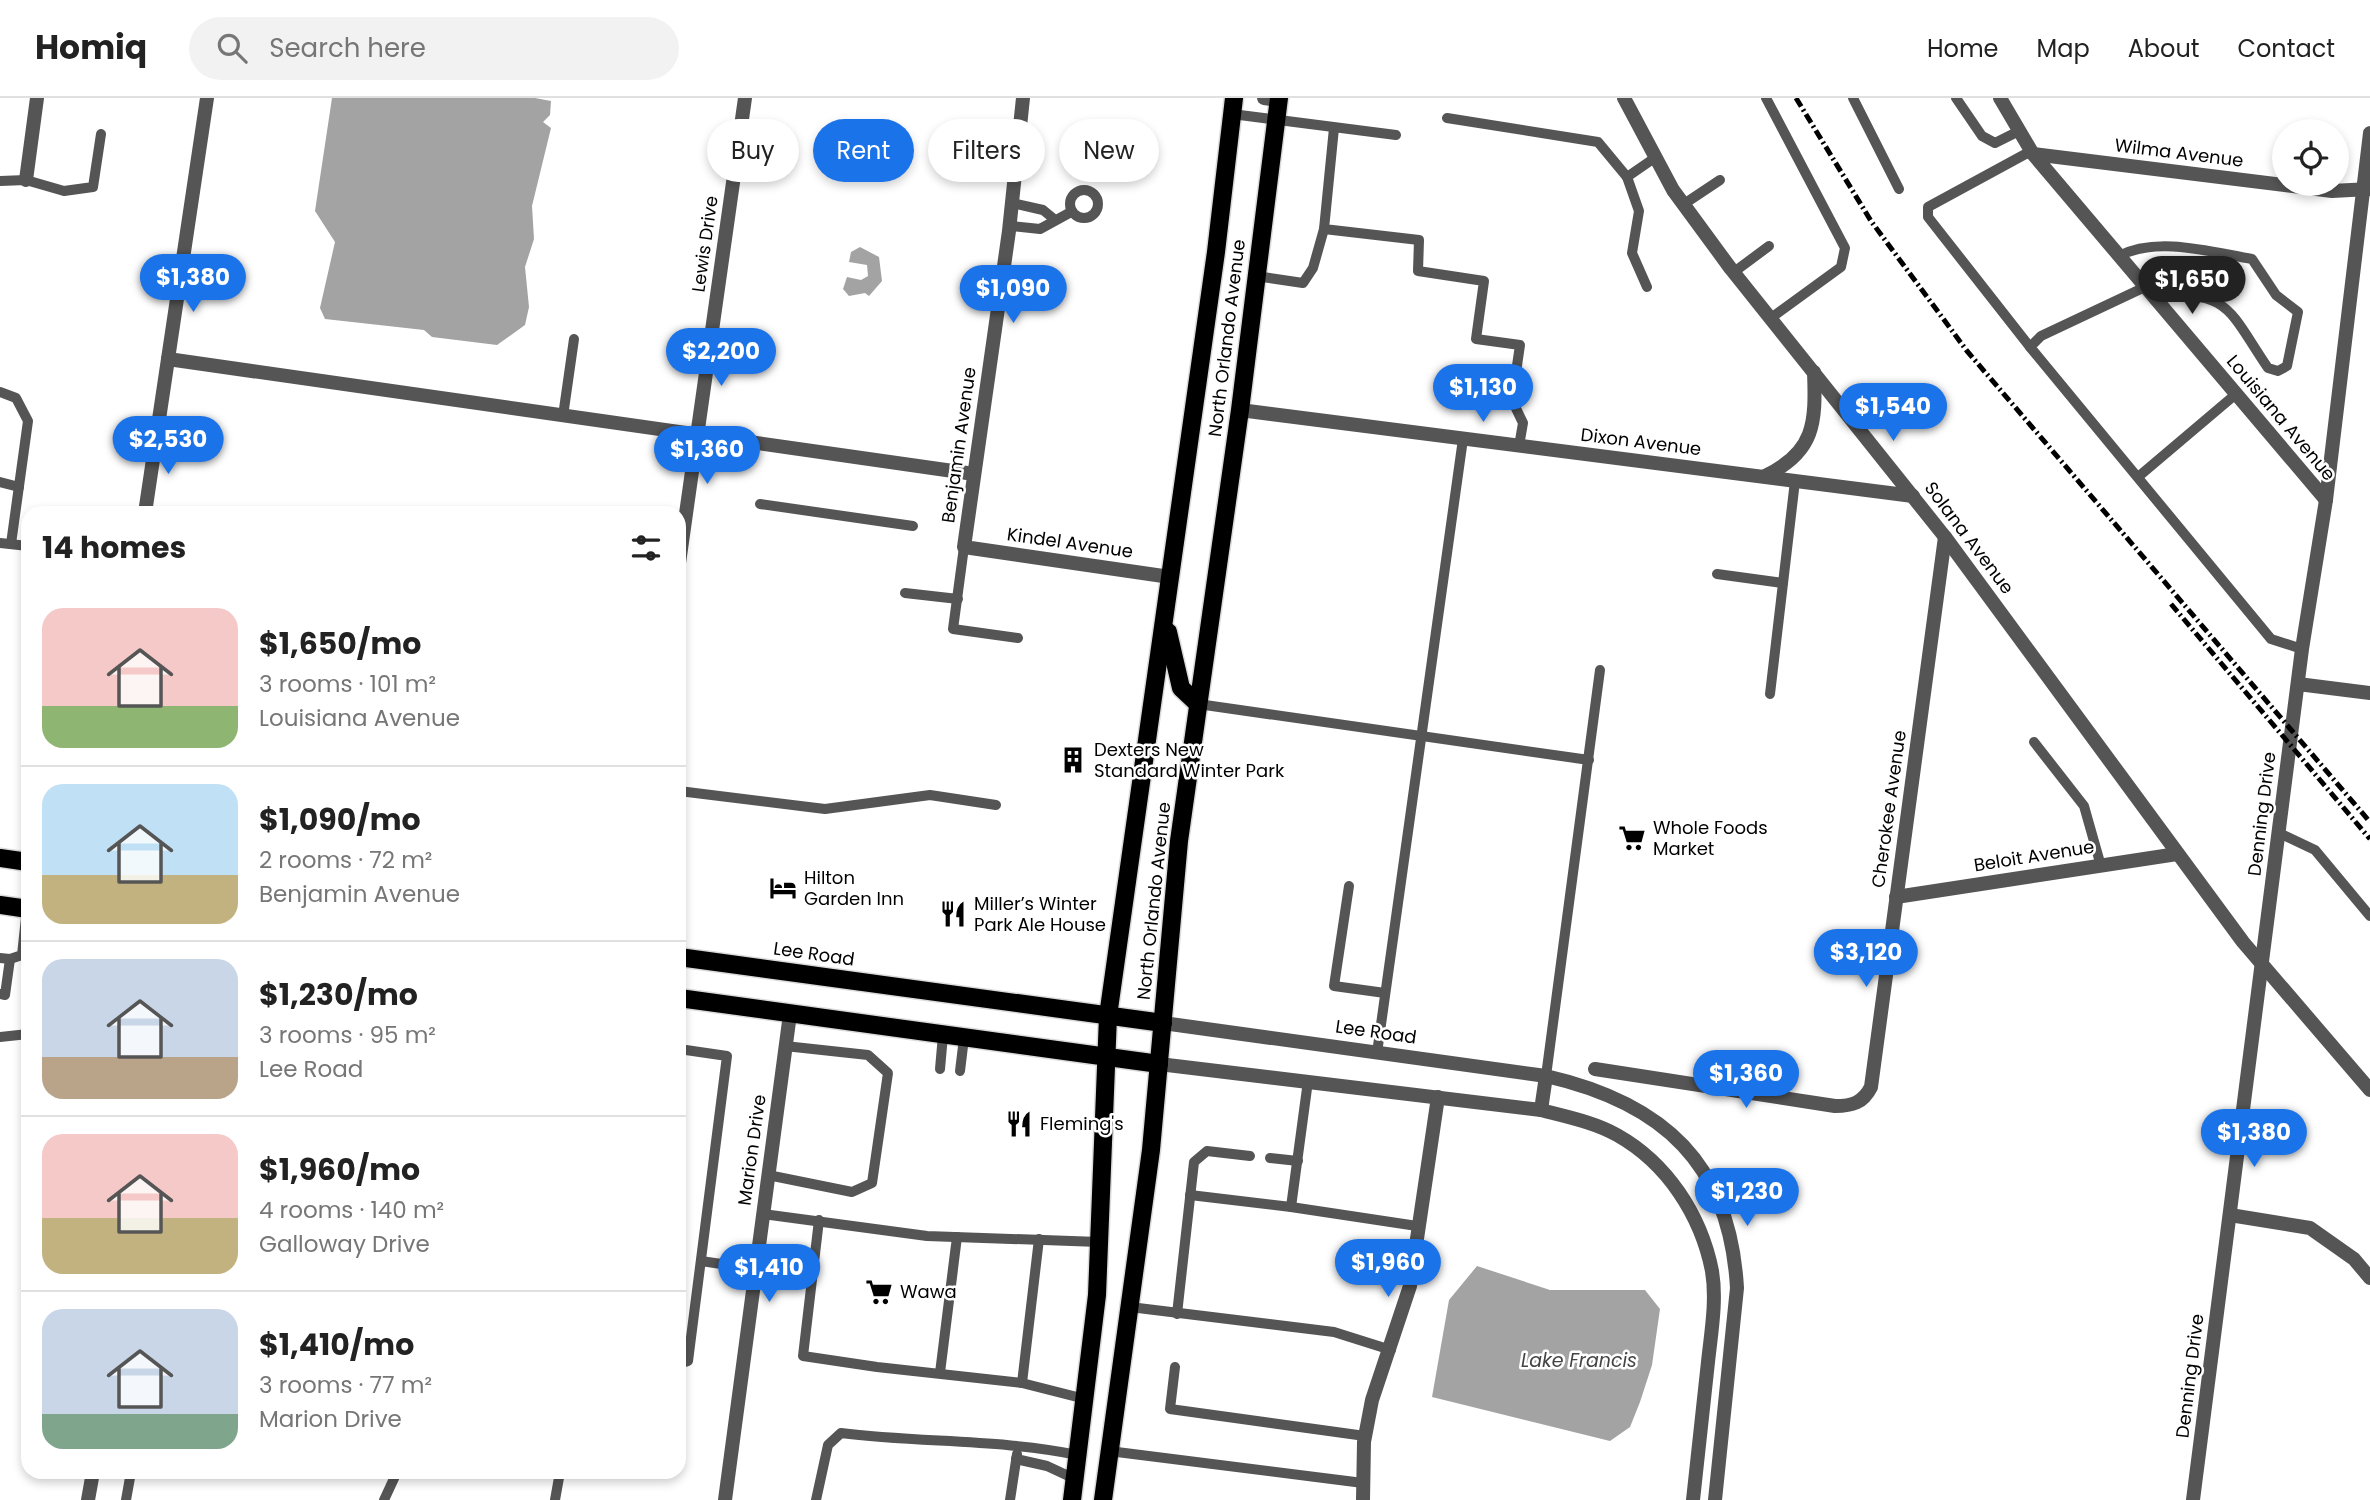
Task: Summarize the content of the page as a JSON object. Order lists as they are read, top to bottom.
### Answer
{
  "streets": {
    "main road": ["North Orlando Avenue", "Lee Road"],
    "street": [
      "Wilma Avenue",
      "Lewis Drive",
      "Louisiana Avenue",
      "Dixon Avenue",
      "Benjamin Avenue",
      "Solana Avenue",
      "Kindel Avenue",
      "Cherokee Avenue",
      "Denning Drive",
      "Beloit Avenue",
      "Marion Drive"
    ]
  },
  "crossings": [
    ["Wilma Avenue", "Louisiana Avenue"],
    ["Wilma Avenue", "Denning Drive"],
    ["North Orlando Avenue", "Dixon Avenue"],
    ["North Orlando Avenue", "Kindel Avenue"],
    ["North Orlando Avenue", "Lee Road"],
    ["Louisiana Avenue", "Denning Drive"],
    ["Dixon Avenue", "Solana Avenue"],
    ["Benjamin Avenue", "Kindel Avenue"],
    ["Solana Avenue", "Cherokee Avenue"],
    ["Solana Avenue", "Denning Drive"],
    ["Solana Avenue", "Beloit Avenue"],
    ["Cherokee Avenue", "Beloit Avenue"]
  ],
  "water": ["Lake Francis"],
  "places": {
    "building": ["Dexters New Standard Winter Park"],
    "supermarket": ["Whole Foods Market", "Wawa"],
    "hotel": ["Hilton Garden Inn"],
    "restaurant": ["Miller’s Winter Park Ale House", "Fleming's"]
  },
  "page": {
    "header": "Homiq",
    "search": "Search here",
    "nav": [
      "Home",
      "Map",
      "About",
      "Contact"
    ],
    "chip": [
      "Buy",
      "Rent",
      "Filters",
      "New"
    ],
    "price": [
      "$1,380",
      "$1,650",
      "$1,090",
      "$2,200",
      "$1,130",
      "$1,540",
      "$2,530",
      "$1,360",
      "$3,120",
      "$1,360",
      "$1,380",
      "$1,230",
      "$1,960",
      "$1,410"
    ],
    "heading": "14 homes",
    "list": [
      {
        "name": "$1,650/mo",
        "note": "3 rooms · 101 m² · Louisiana Avenue"
      },
      {
        "name": "$1,090/mo",
        "note": "2 rooms · 72 m² · Benjamin Avenue"
      },
      {
        "name": "$1,230/mo",
        "note": "3 rooms · 95 m² · Lee Road"
      },
      {
        "name": "$1,960/mo",
        "note": "4 rooms · 140 m² · Galloway Drive"
      },
      {
        "name": "$1,410/mo",
        "note": "3 rooms · 77 m² · Marion Drive"
      }
    ]
  }
}
